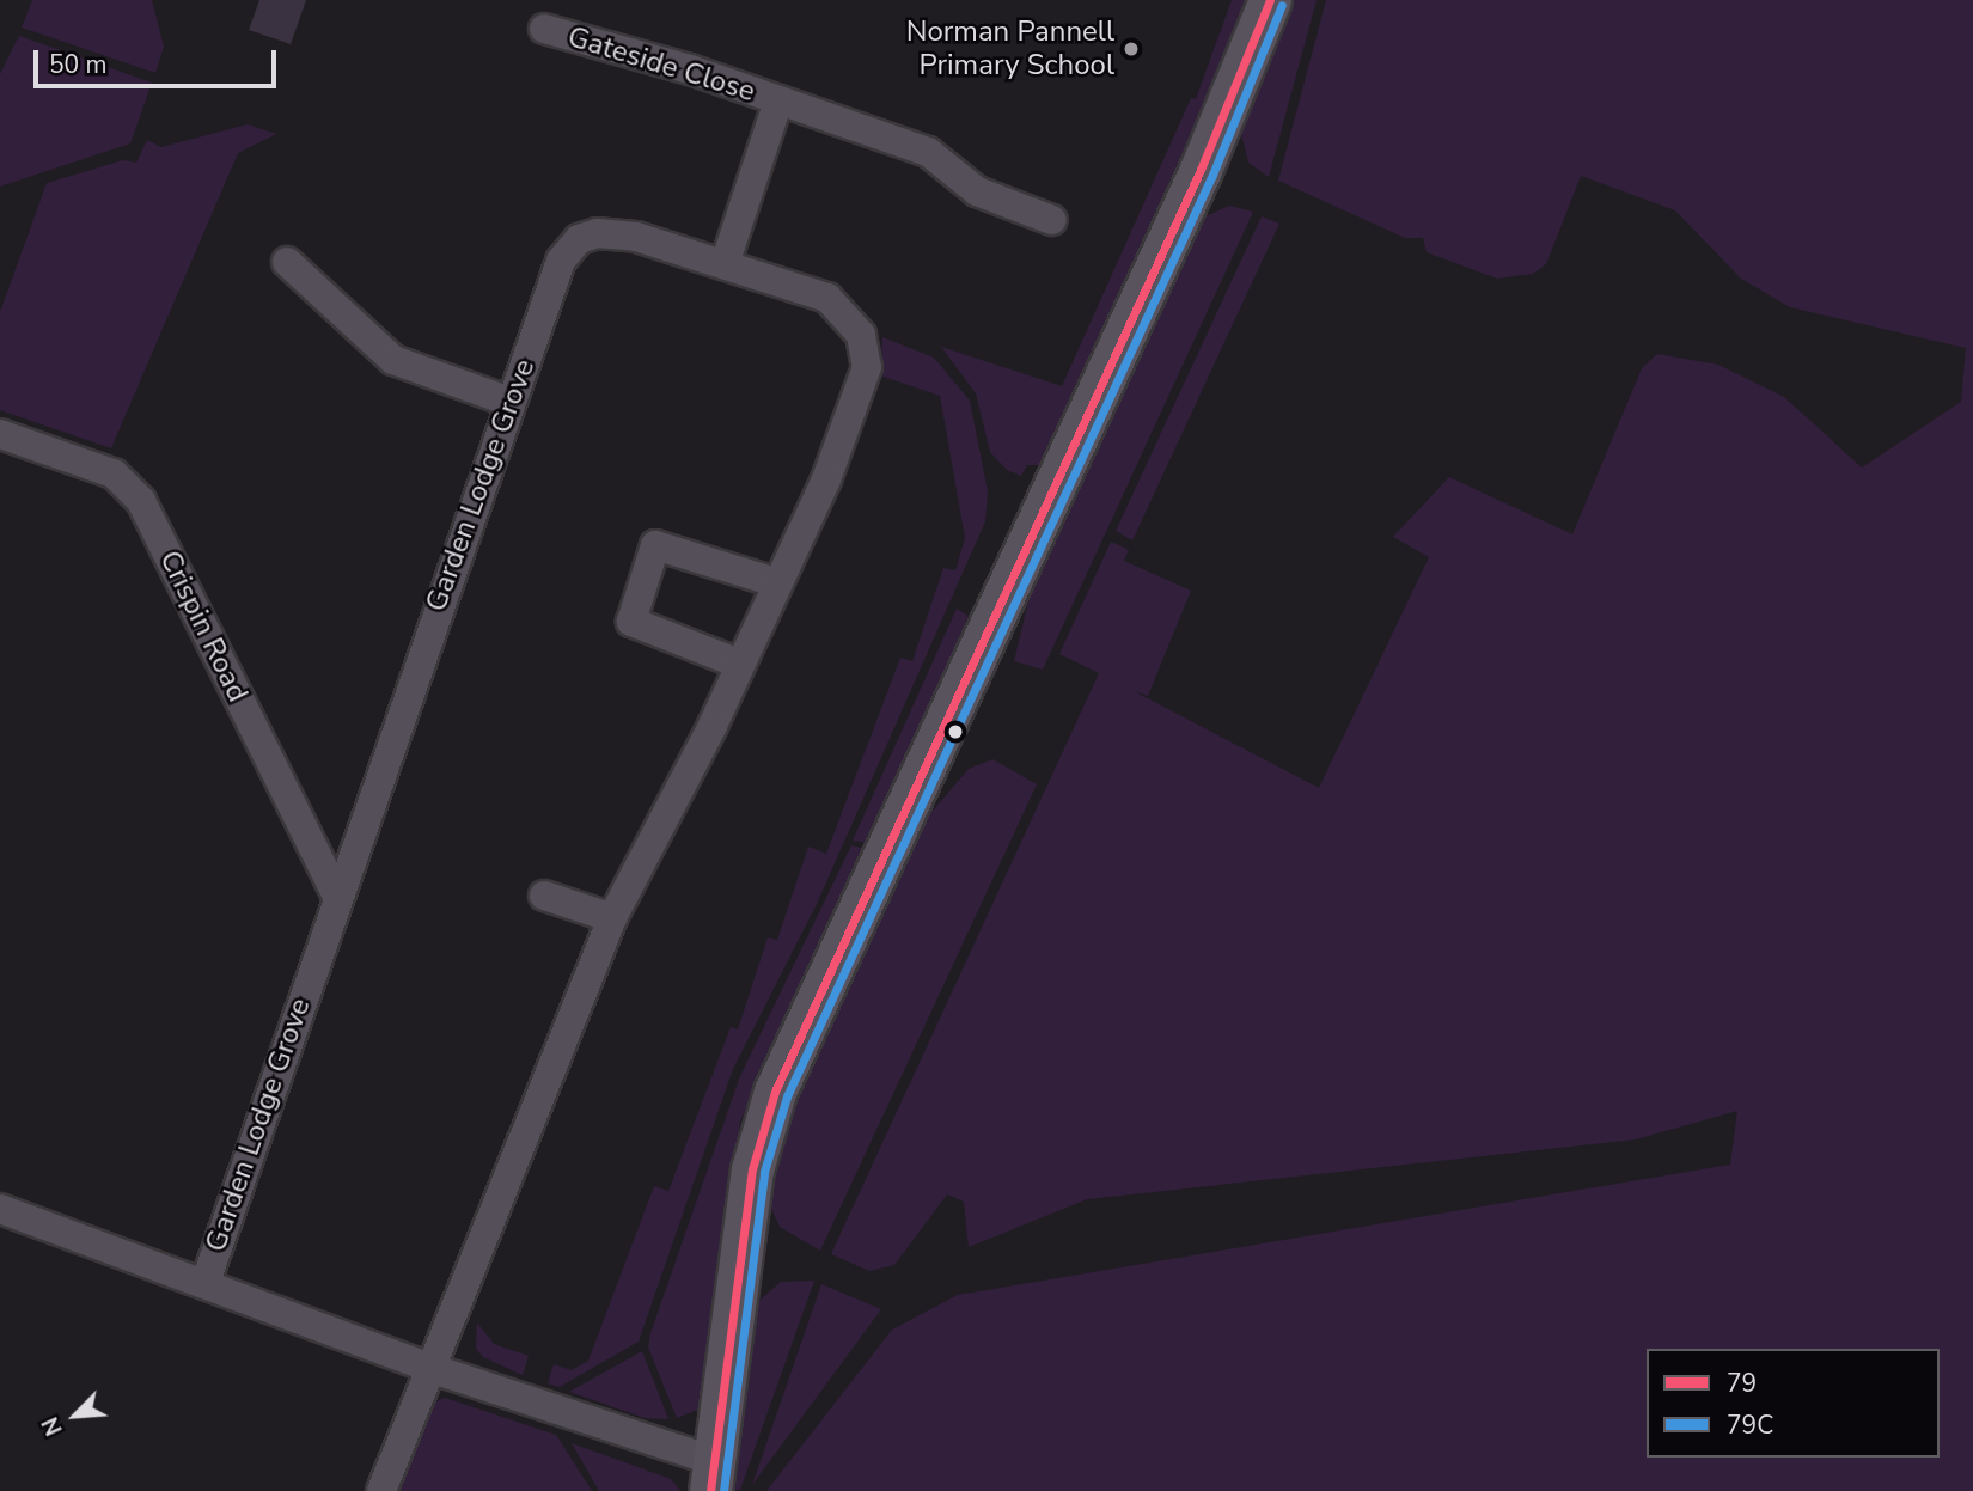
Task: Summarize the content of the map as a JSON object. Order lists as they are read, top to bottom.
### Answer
{
  "streets": {
    "street": ["Gateside Close", "Garden Lodge Grove", "Crispin Road"]
  },
  "crossings": [
    ["Gateside Close", "Garden Lodge Grove"],
    ["Garden Lodge Grove", "Crispin Road"]
  ],
  "places": ["Norman Pannell Primary School"],
  "lines": ["transit line 79", "transit line 79C"],
  "legend": ["79", "79C"],
  "scale_bar": "50 m",
  "north": "bottom left"
}
